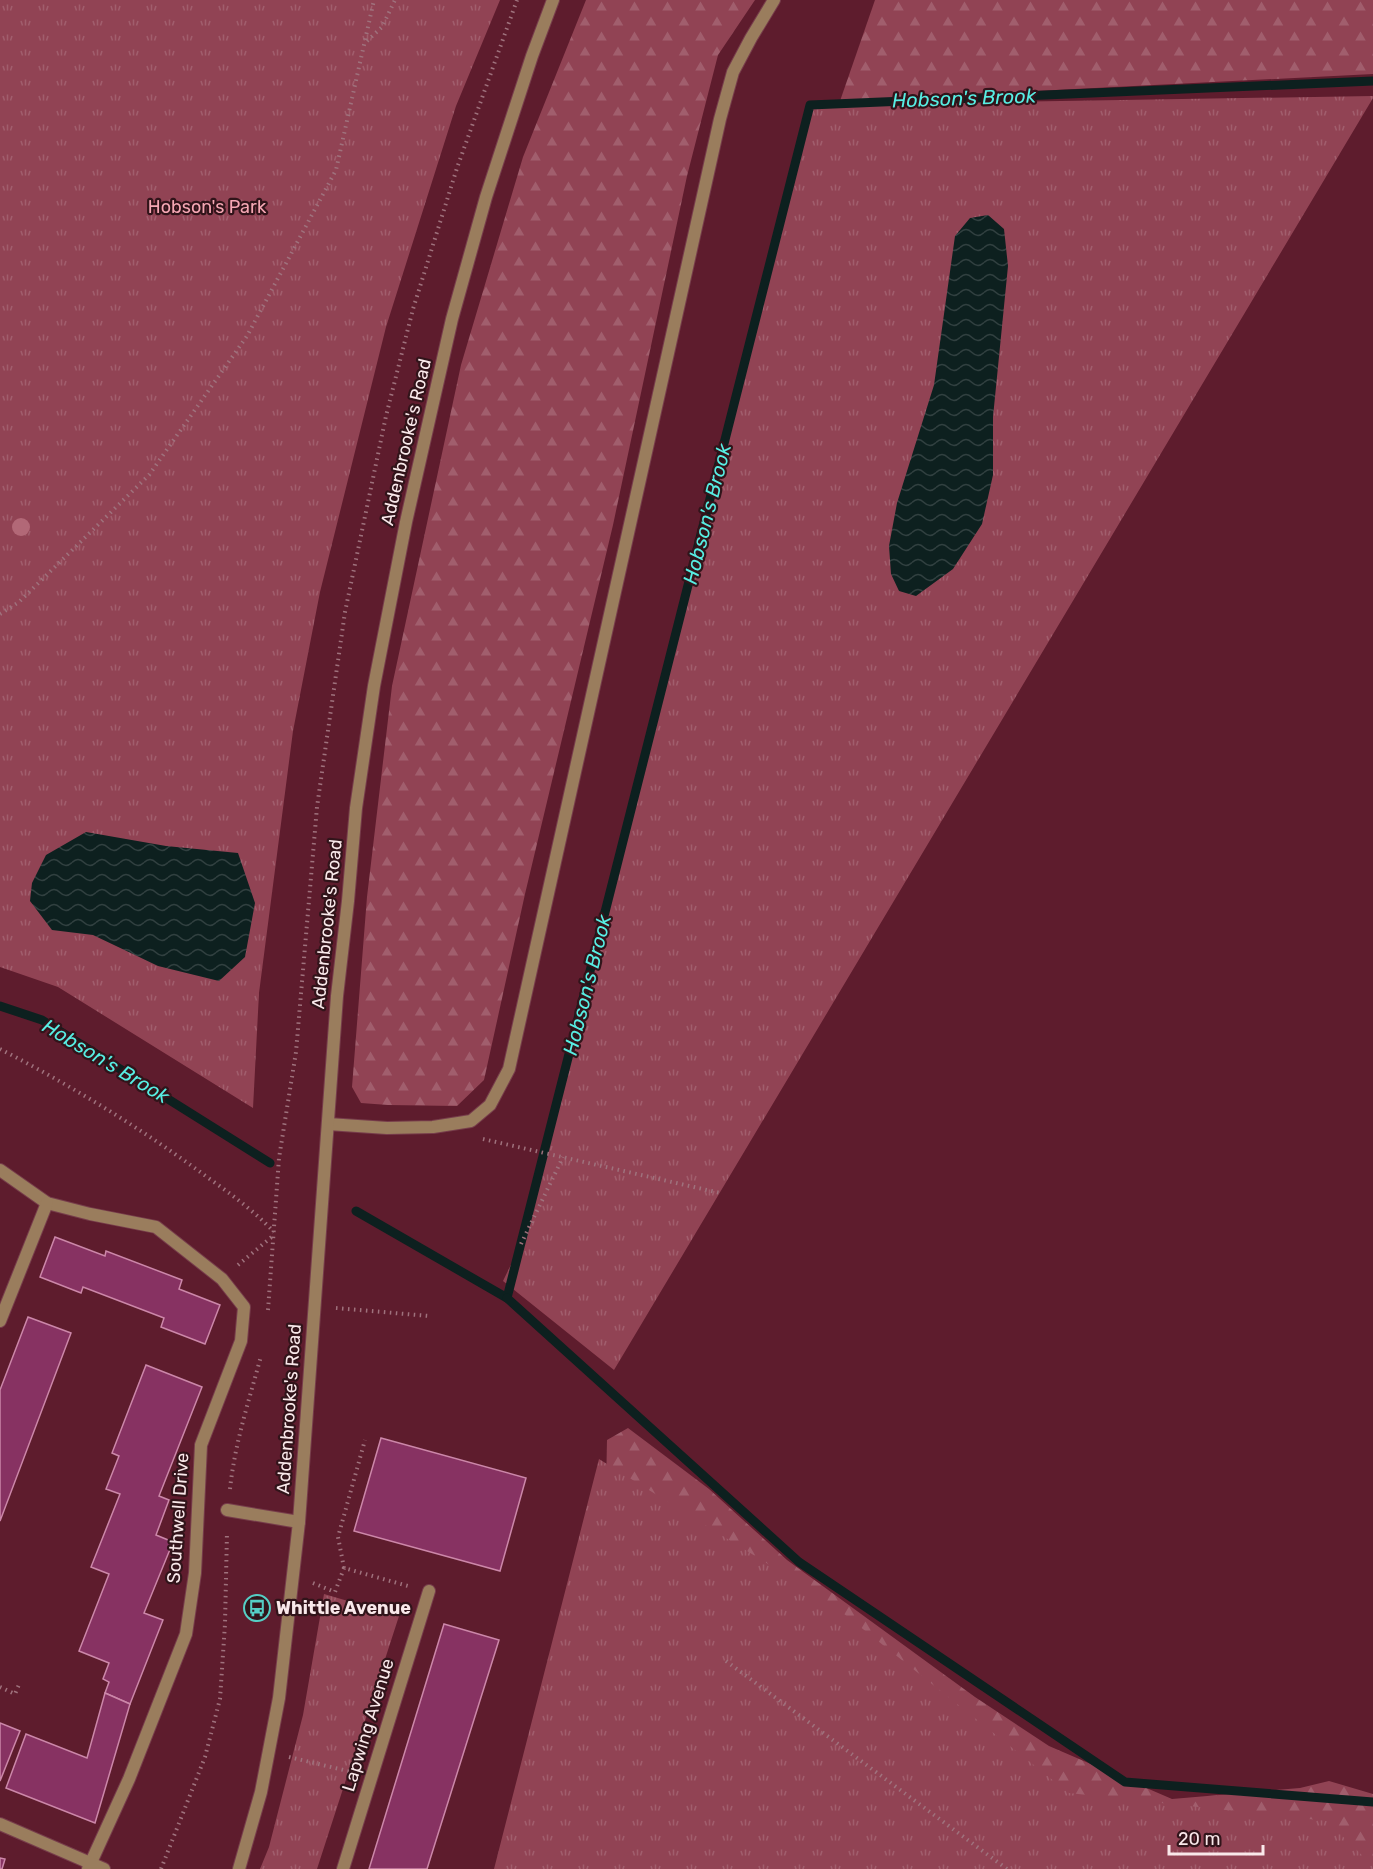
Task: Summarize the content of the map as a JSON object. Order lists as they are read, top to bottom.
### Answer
{
  "streets": {
    "street": ["Addenbrooke's Road", "Southwell Drive", "Lapwing Avenue"]
  },
  "water": ["Hobson's Brook"],
  "parks": ["Hobson's Park"],
  "places": {
    "bus stop": ["Whittle Avenue"]
  },
  "scale_bar": "20 m"
}
